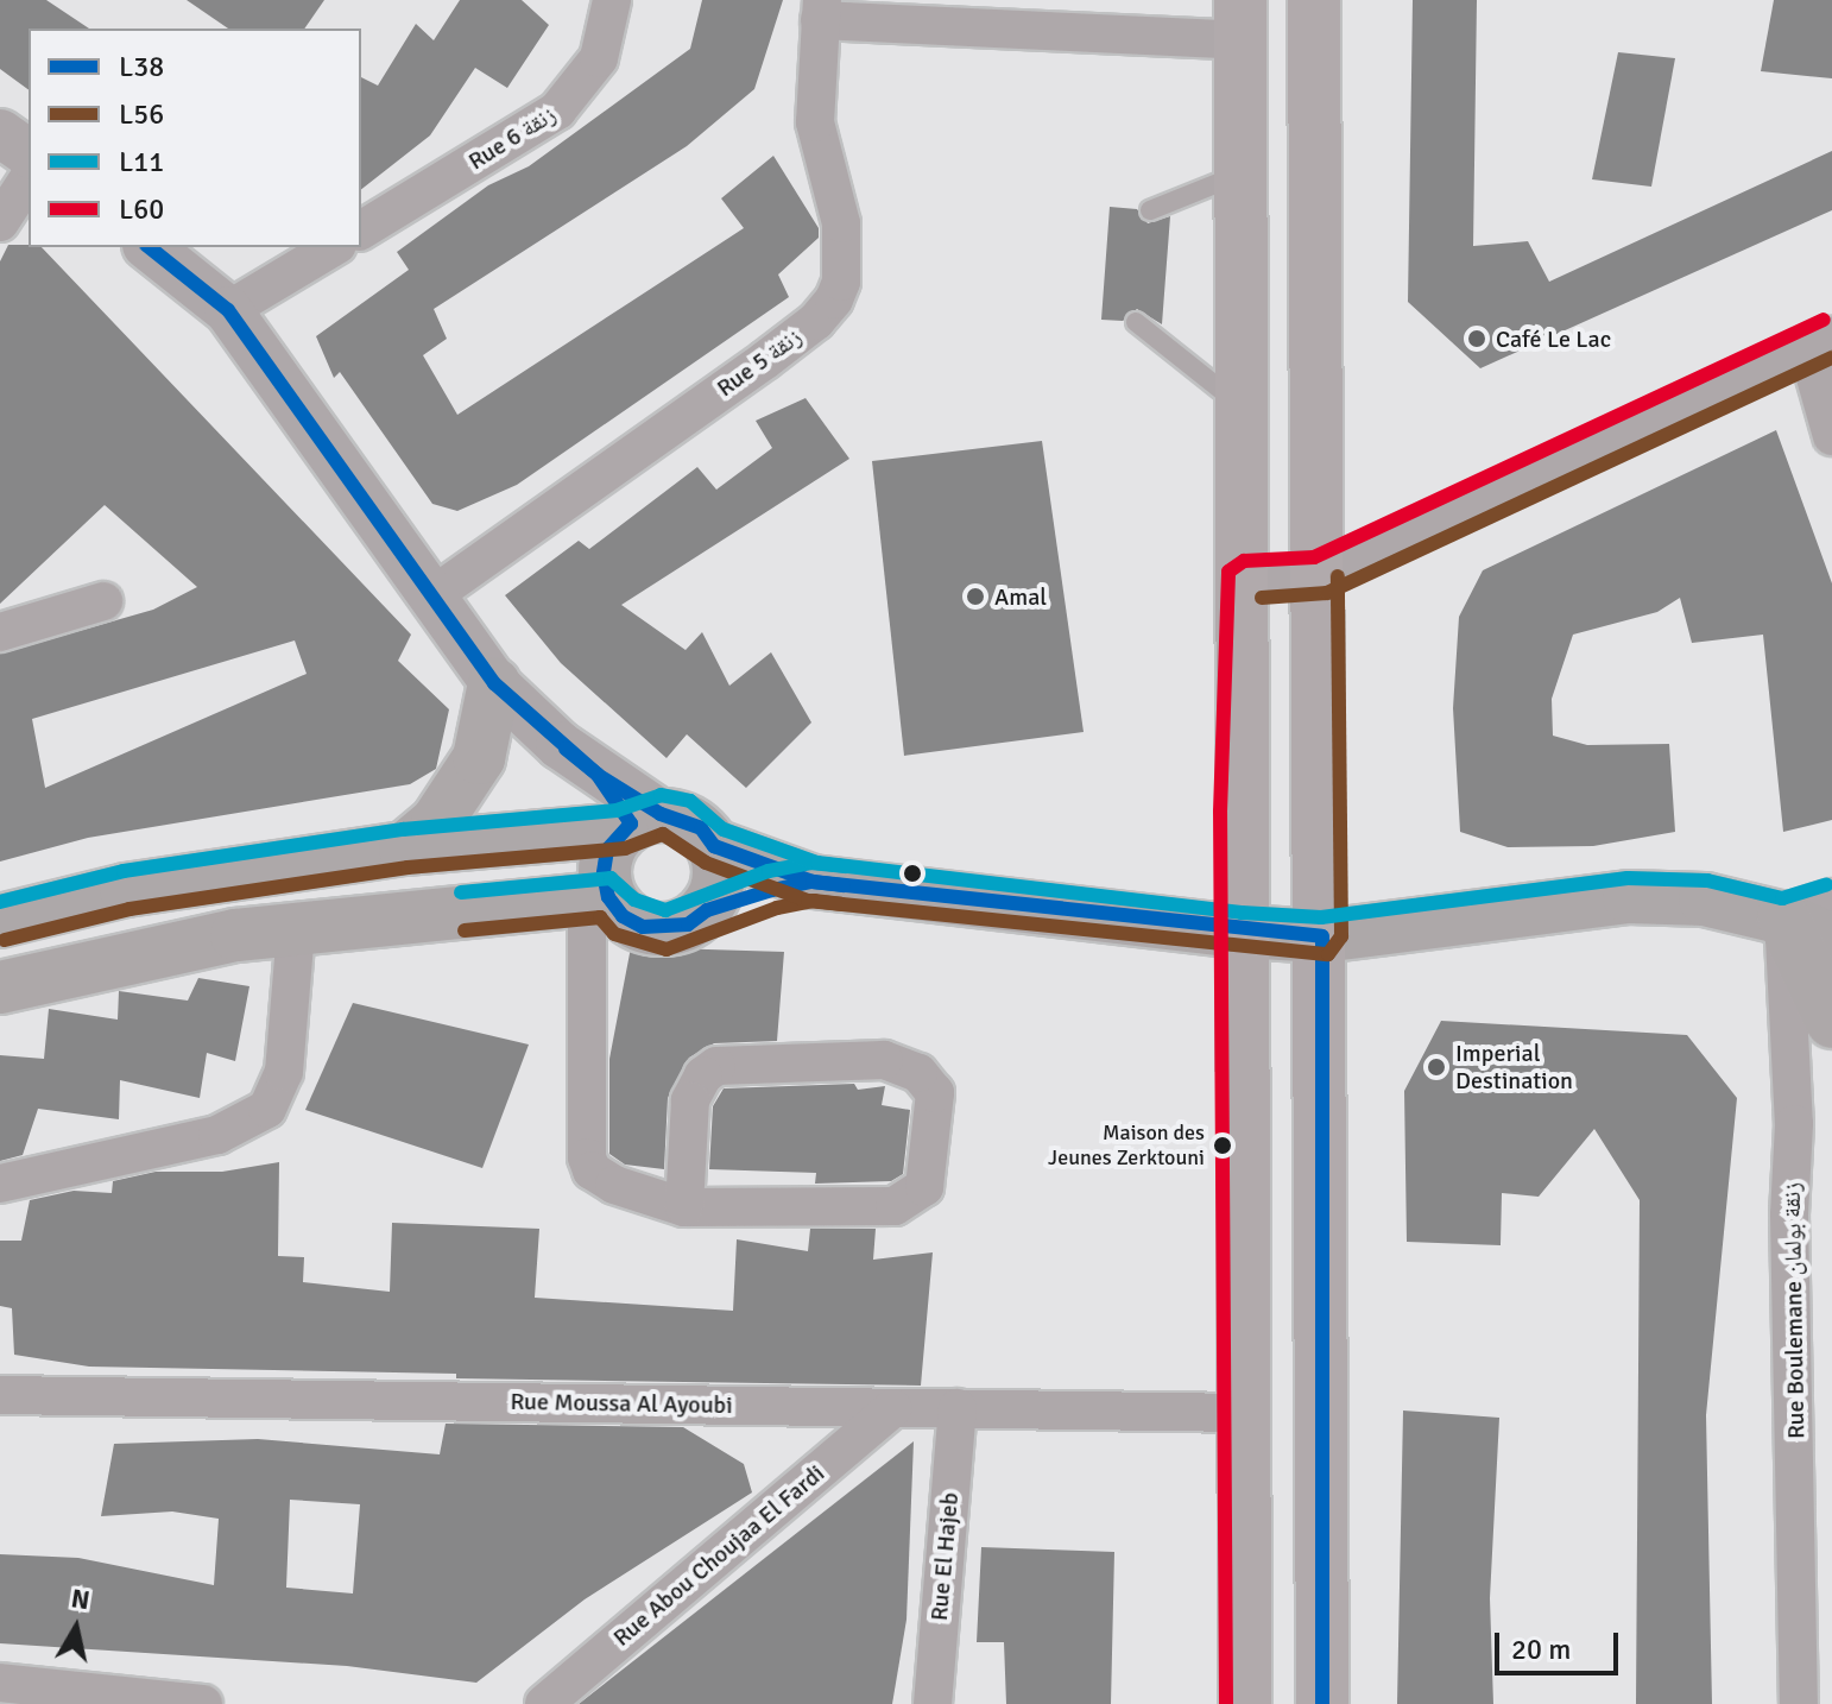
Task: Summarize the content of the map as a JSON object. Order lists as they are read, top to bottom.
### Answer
{
  "streets": {
    "street": [
      "Rue 6 زنقة",
      "Rue 5 زنقة",
      "Rue Boulemane زنقة بولمان",
      "Rue Moussa Al Ayoubi",
      "Rue Abou Choujaa El Fardi",
      "Rue El Hajeb"
    ]
  },
  "crossings": [
    ["Rue Moussa Al Ayoubi", "Rue Abou Choujaa El Fardi"],
    ["Rue Moussa Al Ayoubi", "Rue El Hajeb"]
  ],
  "places": [
    "Café Le Lac",
    "Amal",
    "Imperial Destination",
    "Maison des Jeunes Zerktouni"
  ],
  "lines": [
    "transit line L38",
    "transit line L60",
    "transit line L56",
    "transit line L11"
  ],
  "legend": [
    "L38",
    "L56",
    "L11",
    "L60"
  ],
  "scale_bar": "20 m",
  "north": "top"
}
